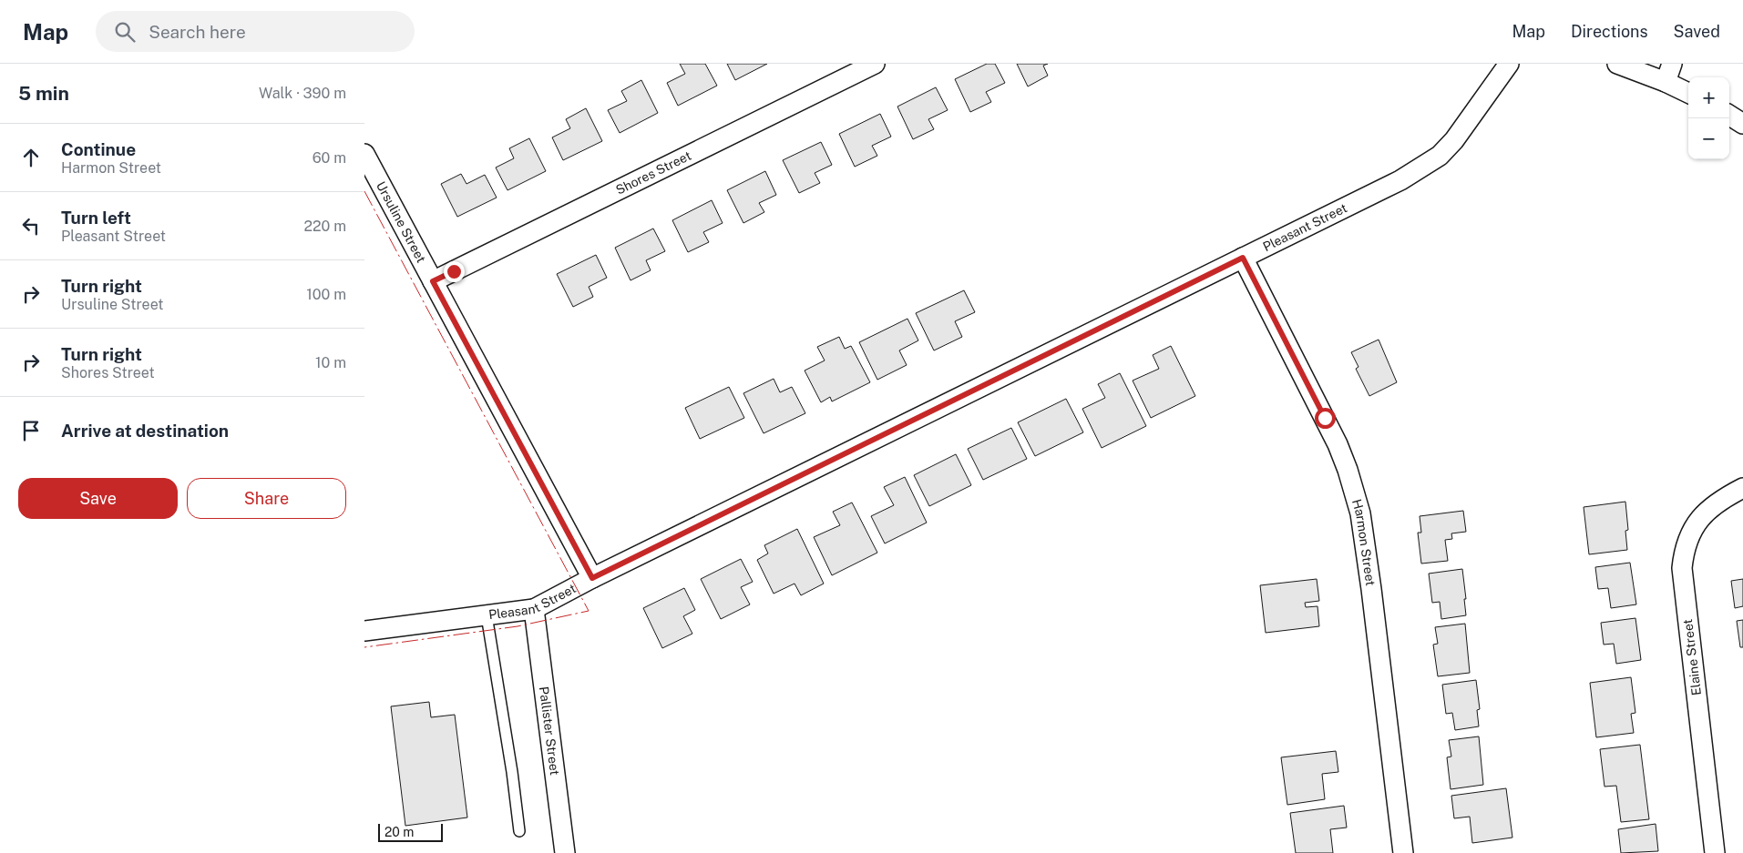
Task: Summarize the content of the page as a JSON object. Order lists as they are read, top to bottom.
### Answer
{
  "streets": {
    "street": [
      "Shores Street",
      "Ursuline Street",
      "Pleasant Street",
      "Harmon Street",
      "Elaine Street",
      "Pallister Street"
    ]
  },
  "crossings": [
    ["Shores Street", "Ursuline Street"],
    ["Ursuline Street", "Pleasant Street"],
    ["Pleasant Street", "Harmon Street"],
    ["Pleasant Street", "Pallister Street"]
  ],
  "scale_bar": "20 m",
  "page": {
    "header": "Map",
    "search": "Search here",
    "nav": ["Map", "Directions", "Saved"],
    "heading": ["5 min", "Walk · 390 m"],
    "map_buttons": ["+", "−"],
    "list": [
      ["Continue", "Harmon Street", "60 m"],
      ["Turn left", "Pleasant Street", "220 m"],
      ["Turn right", "Ursuline Street", "100 m"],
      ["Turn right", "Shores Street", "10 m"],
      "Arrive at destination"
    ],
    "buttons": ["Save", "Share"],
    "scale": "20 m"
  }
}
